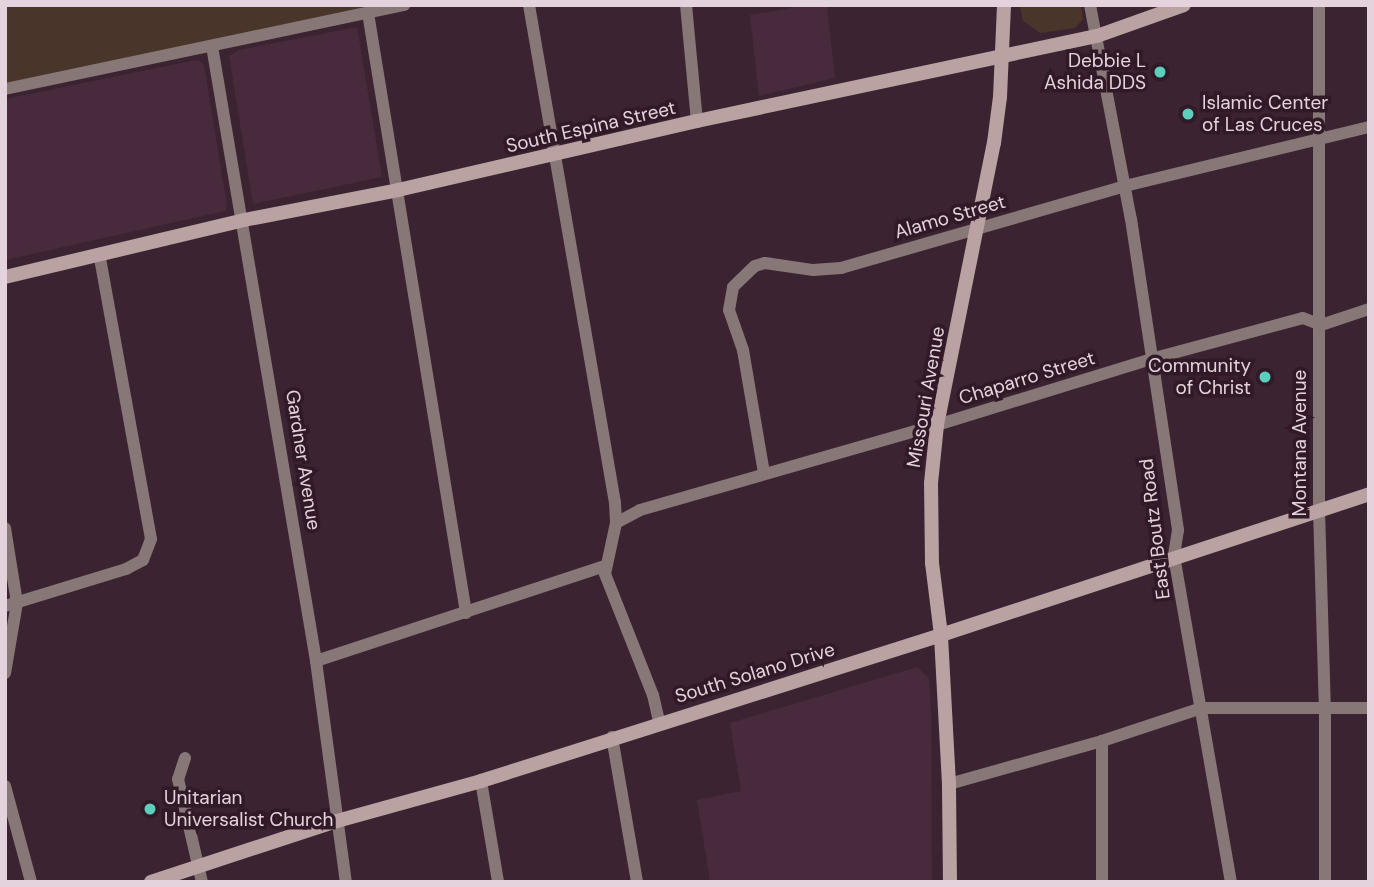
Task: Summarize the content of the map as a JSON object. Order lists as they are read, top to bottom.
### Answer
{
  "streets": {
    "street": [
      "South Espina Street",
      "Alamo Street",
      "Chaparro Street",
      "Missouri Avenue",
      "Montana Avenue",
      "Gardner Avenue",
      "East Boutz Road",
      "South Solano Drive"
    ]
  },
  "crossings": [
    ["South Espina Street", "Missouri Avenue"],
    ["South Espina Street", "Gardner Avenue"],
    ["South Espina Street", "East Boutz Road"],
    ["Alamo Street", "Chaparro Street"],
    ["Alamo Street", "Missouri Avenue"],
    ["Alamo Street", "Montana Avenue"],
    ["Alamo Street", "East Boutz Road"],
    ["Chaparro Street", "Missouri Avenue"],
    ["Chaparro Street", "Montana Avenue"],
    ["Chaparro Street", "East Boutz Road"],
    ["Missouri Avenue", "South Solano Drive"],
    ["Montana Avenue", "South Solano Drive"],
    ["Gardner Avenue", "South Solano Drive"],
    ["East Boutz Road", "South Solano Drive"]
  ],
  "places": [
    "Debbie L Ashida DDS",
    "Islamic Center of Las Cruces",
    "Community of Christ",
    "Unitarian Universalist Church"
  ]
}
